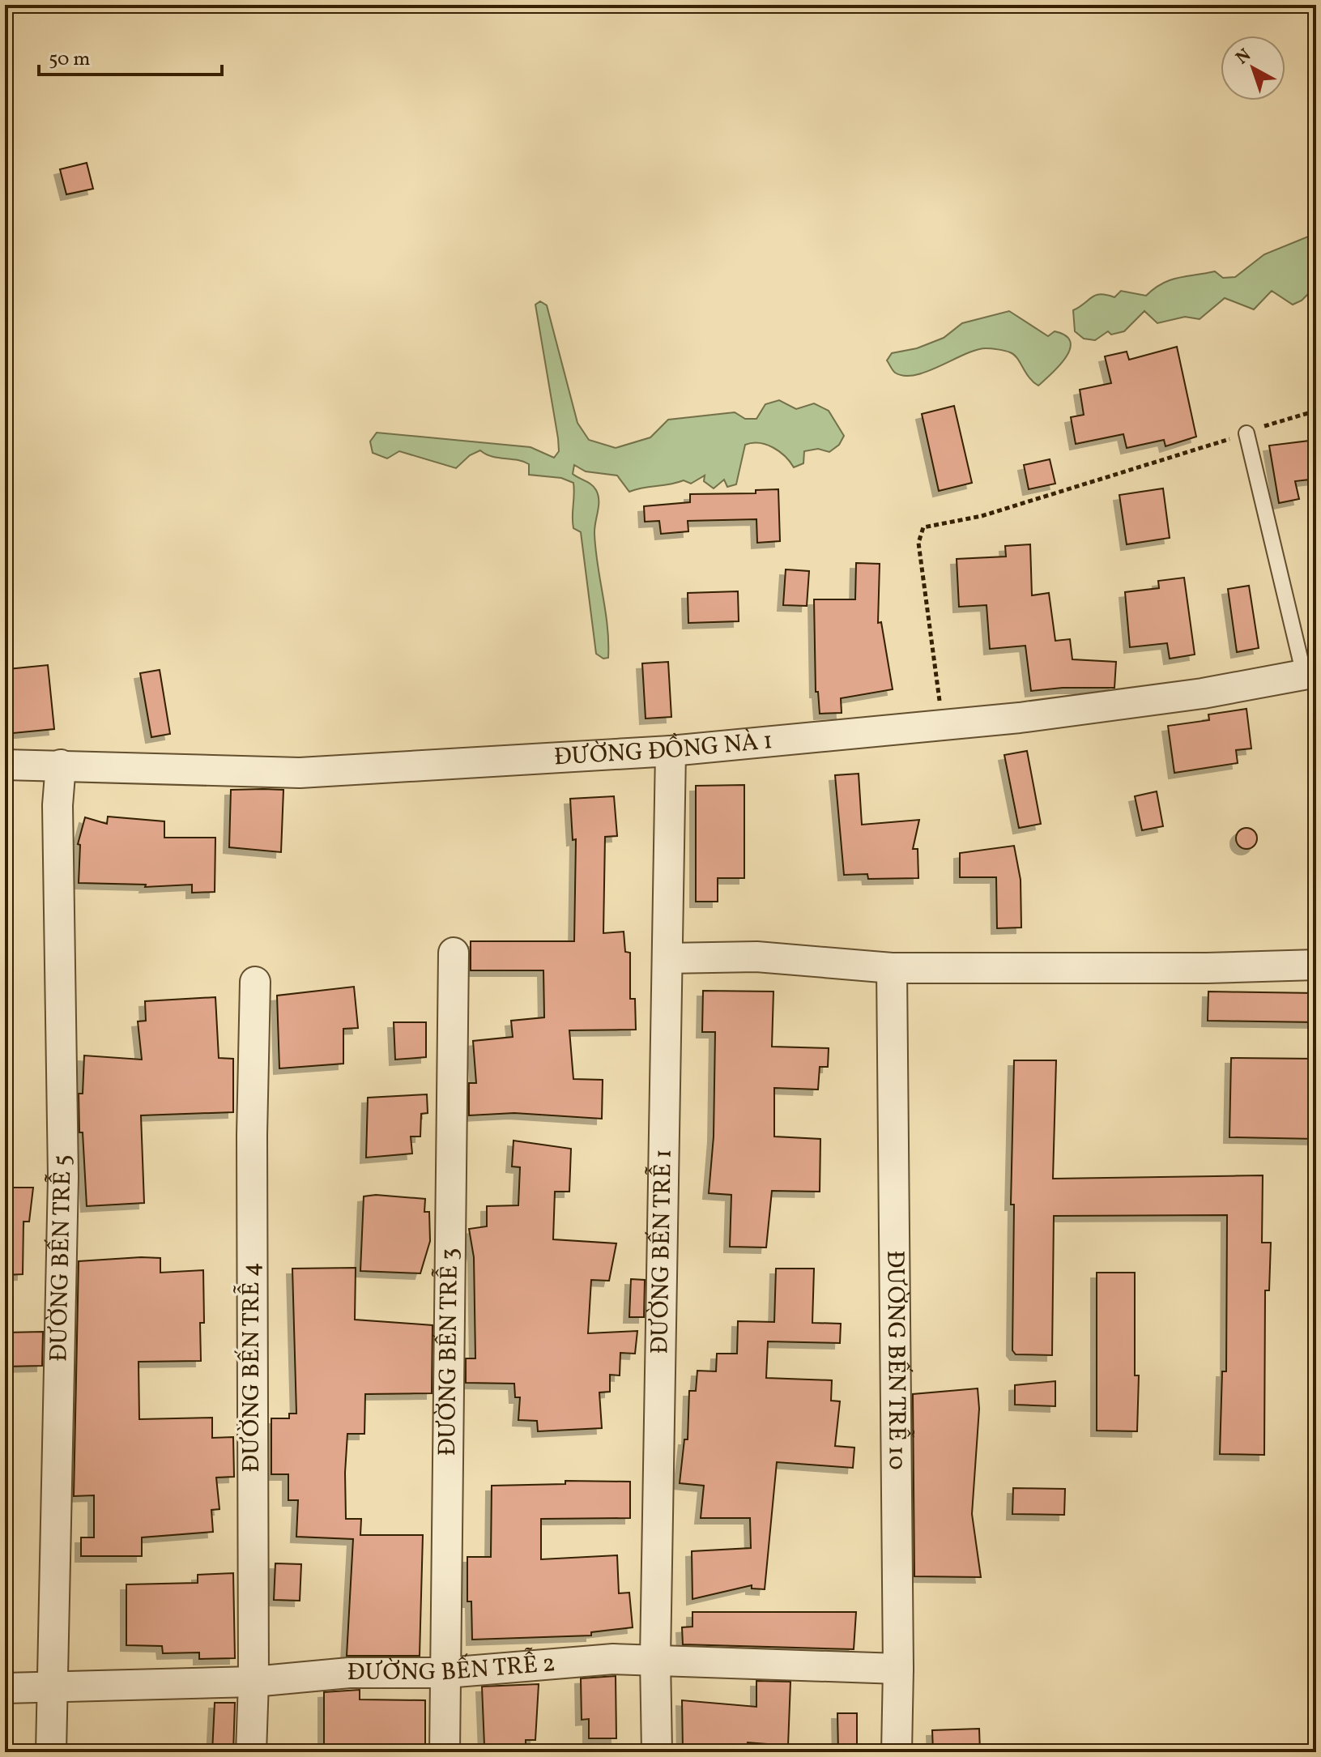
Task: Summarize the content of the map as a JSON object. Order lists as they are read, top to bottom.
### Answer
{
  "streets": {
    "street": [
      "ĐƯỜNG ĐỒNG NÀ 1",
      "ĐƯỜNG BẾN TRỄ 1",
      "ĐƯỜNG BẾN TRỄ 5",
      "ĐƯỜNG BẾN TRỄ 3",
      "ĐƯỜNG BẾN TRỄ 10",
      "ĐƯỜNG BẾN TRỄ 4",
      "ĐƯỜNG BẾN TRỄ 2"
    ]
  },
  "crossings": [
    ["ĐƯỜNG ĐỒNG NÀ 1", "ĐƯỜNG BẾN TRỄ 1"],
    ["ĐƯỜNG ĐỒNG NÀ 1", "ĐƯỜNG BẾN TRỄ 5"],
    ["ĐƯỜNG BẾN TRỄ 1", "ĐƯỜNG BẾN TRỄ 2"],
    ["ĐƯỜNG BẾN TRỄ 5", "ĐƯỜNG BẾN TRỄ 2"],
    ["ĐƯỜNG BẾN TRỄ 3", "ĐƯỜNG BẾN TRỄ 2"],
    ["ĐƯỜNG BẾN TRỄ 10", "ĐƯỜNG BẾN TRỄ 2"],
    ["ĐƯỜNG BẾN TRỄ 4", "ĐƯỜNG BẾN TRỄ 2"]
  ],
  "scale_bar": "50 m",
  "north": "top left"
}
